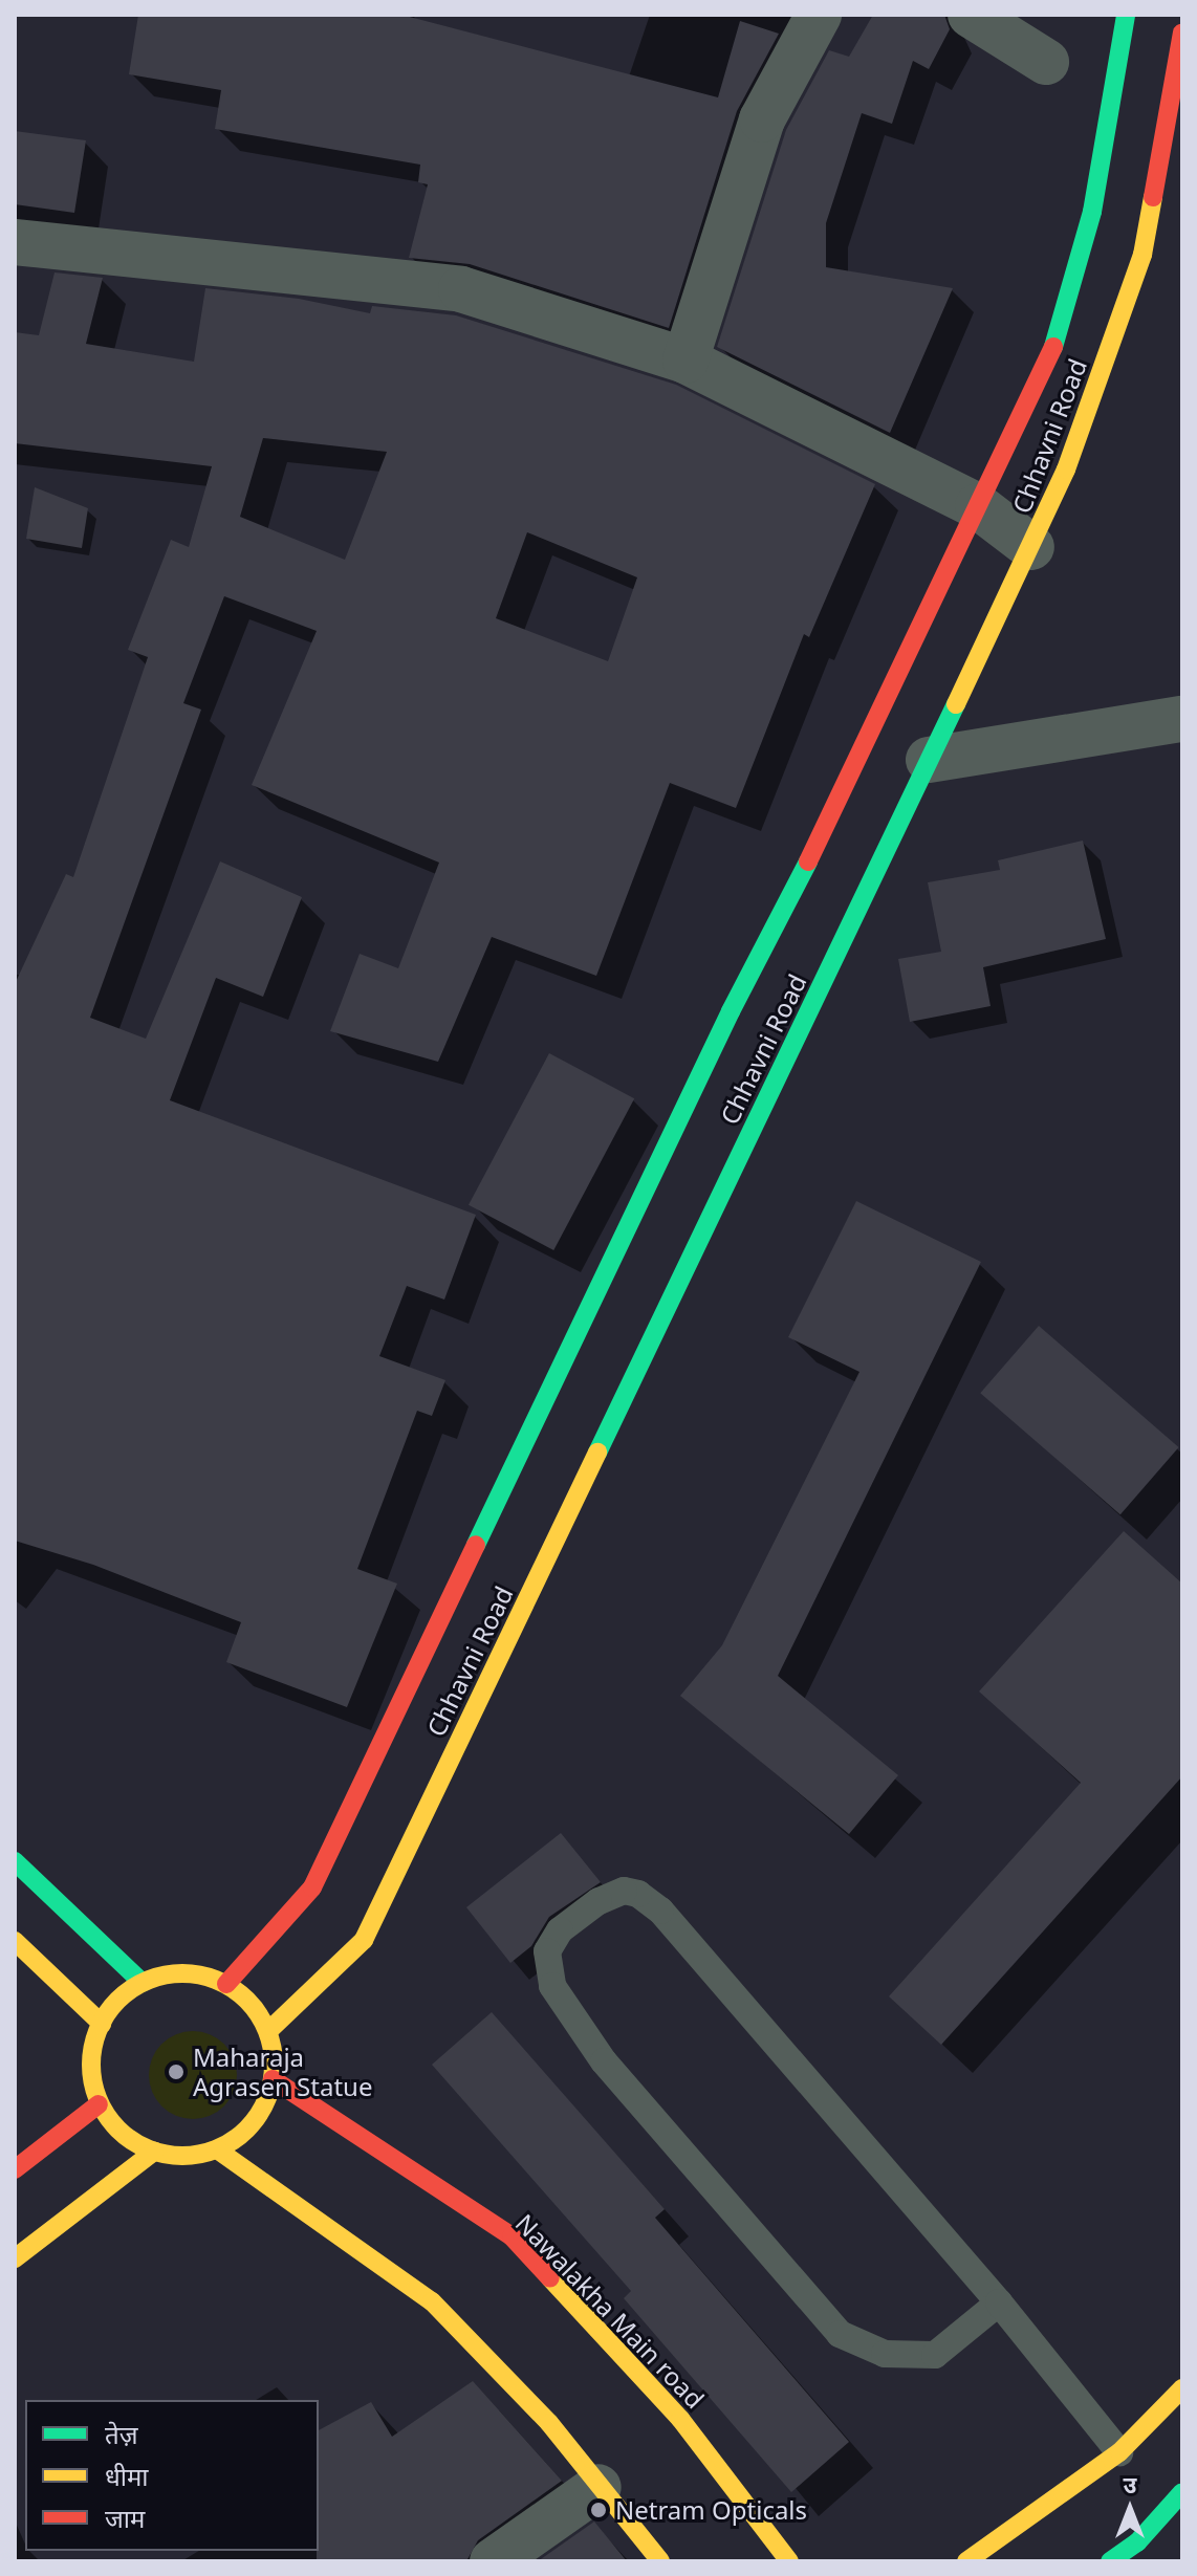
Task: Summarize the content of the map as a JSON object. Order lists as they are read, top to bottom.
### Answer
{
  "streets": {
    "main road": ["Chhavni Road", "Nawalakha Main road"]
  },
  "crossings": [
    ["Chhavni Road", "Nawalakha Main road"]
  ],
  "places": ["Maharaja Agrasen Statue", "Netram Opticals"],
  "legend": ["तेज़", "धीमा", "जाम"],
  "north": "top"
}
